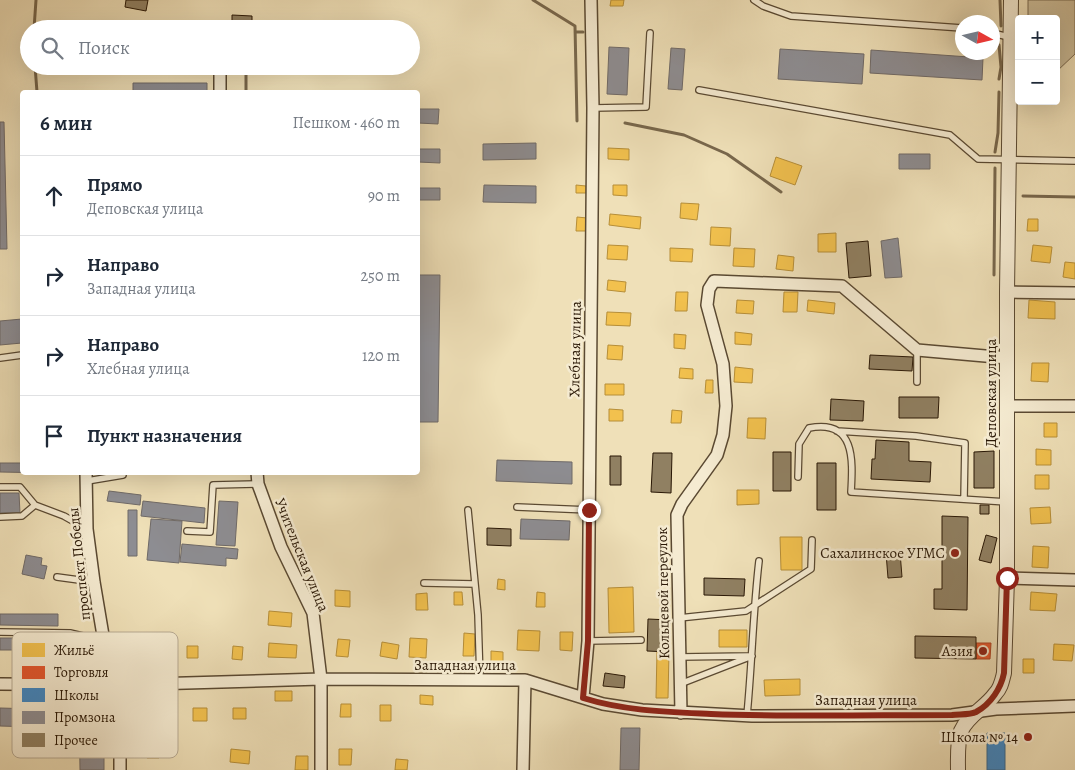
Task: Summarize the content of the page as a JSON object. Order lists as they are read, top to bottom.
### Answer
{
  "streets": {
    "street": [
      "Хлебная улица",
      "Деповская улица",
      "Учительская улица",
      "проспект Победы",
      "Кольцевой переулок",
      "Западная улица"
    ]
  },
  "crossings": [
    ["Хлебная улица", "Западная улица"],
    ["Деповская улица", "Западная улица"],
    ["Учительская улица", "Западная улица"],
    ["Кольцевой переулок", "Западная улица"]
  ],
  "places": ["Сахалинское УГМС", "Азия", "Школа № 14"],
  "legend": [
    "Жильё",
    "Торговля",
    "Школы",
    "Промзона",
    "Прочее"
  ],
  "north": "right",
  "page": {
    "map_buttons": ["+", "−"],
    "search": "Поиск",
    "heading": ["6 мин", "Пешком · 460 m"],
    "list": [
      ["Прямо", "Деповская улица", "90 m"],
      ["Направо", "Западная улица", "250 m"],
      ["Направо", "Хлебная улица", "120 m"],
      "Пункт назначения"
    ]
  }
}
